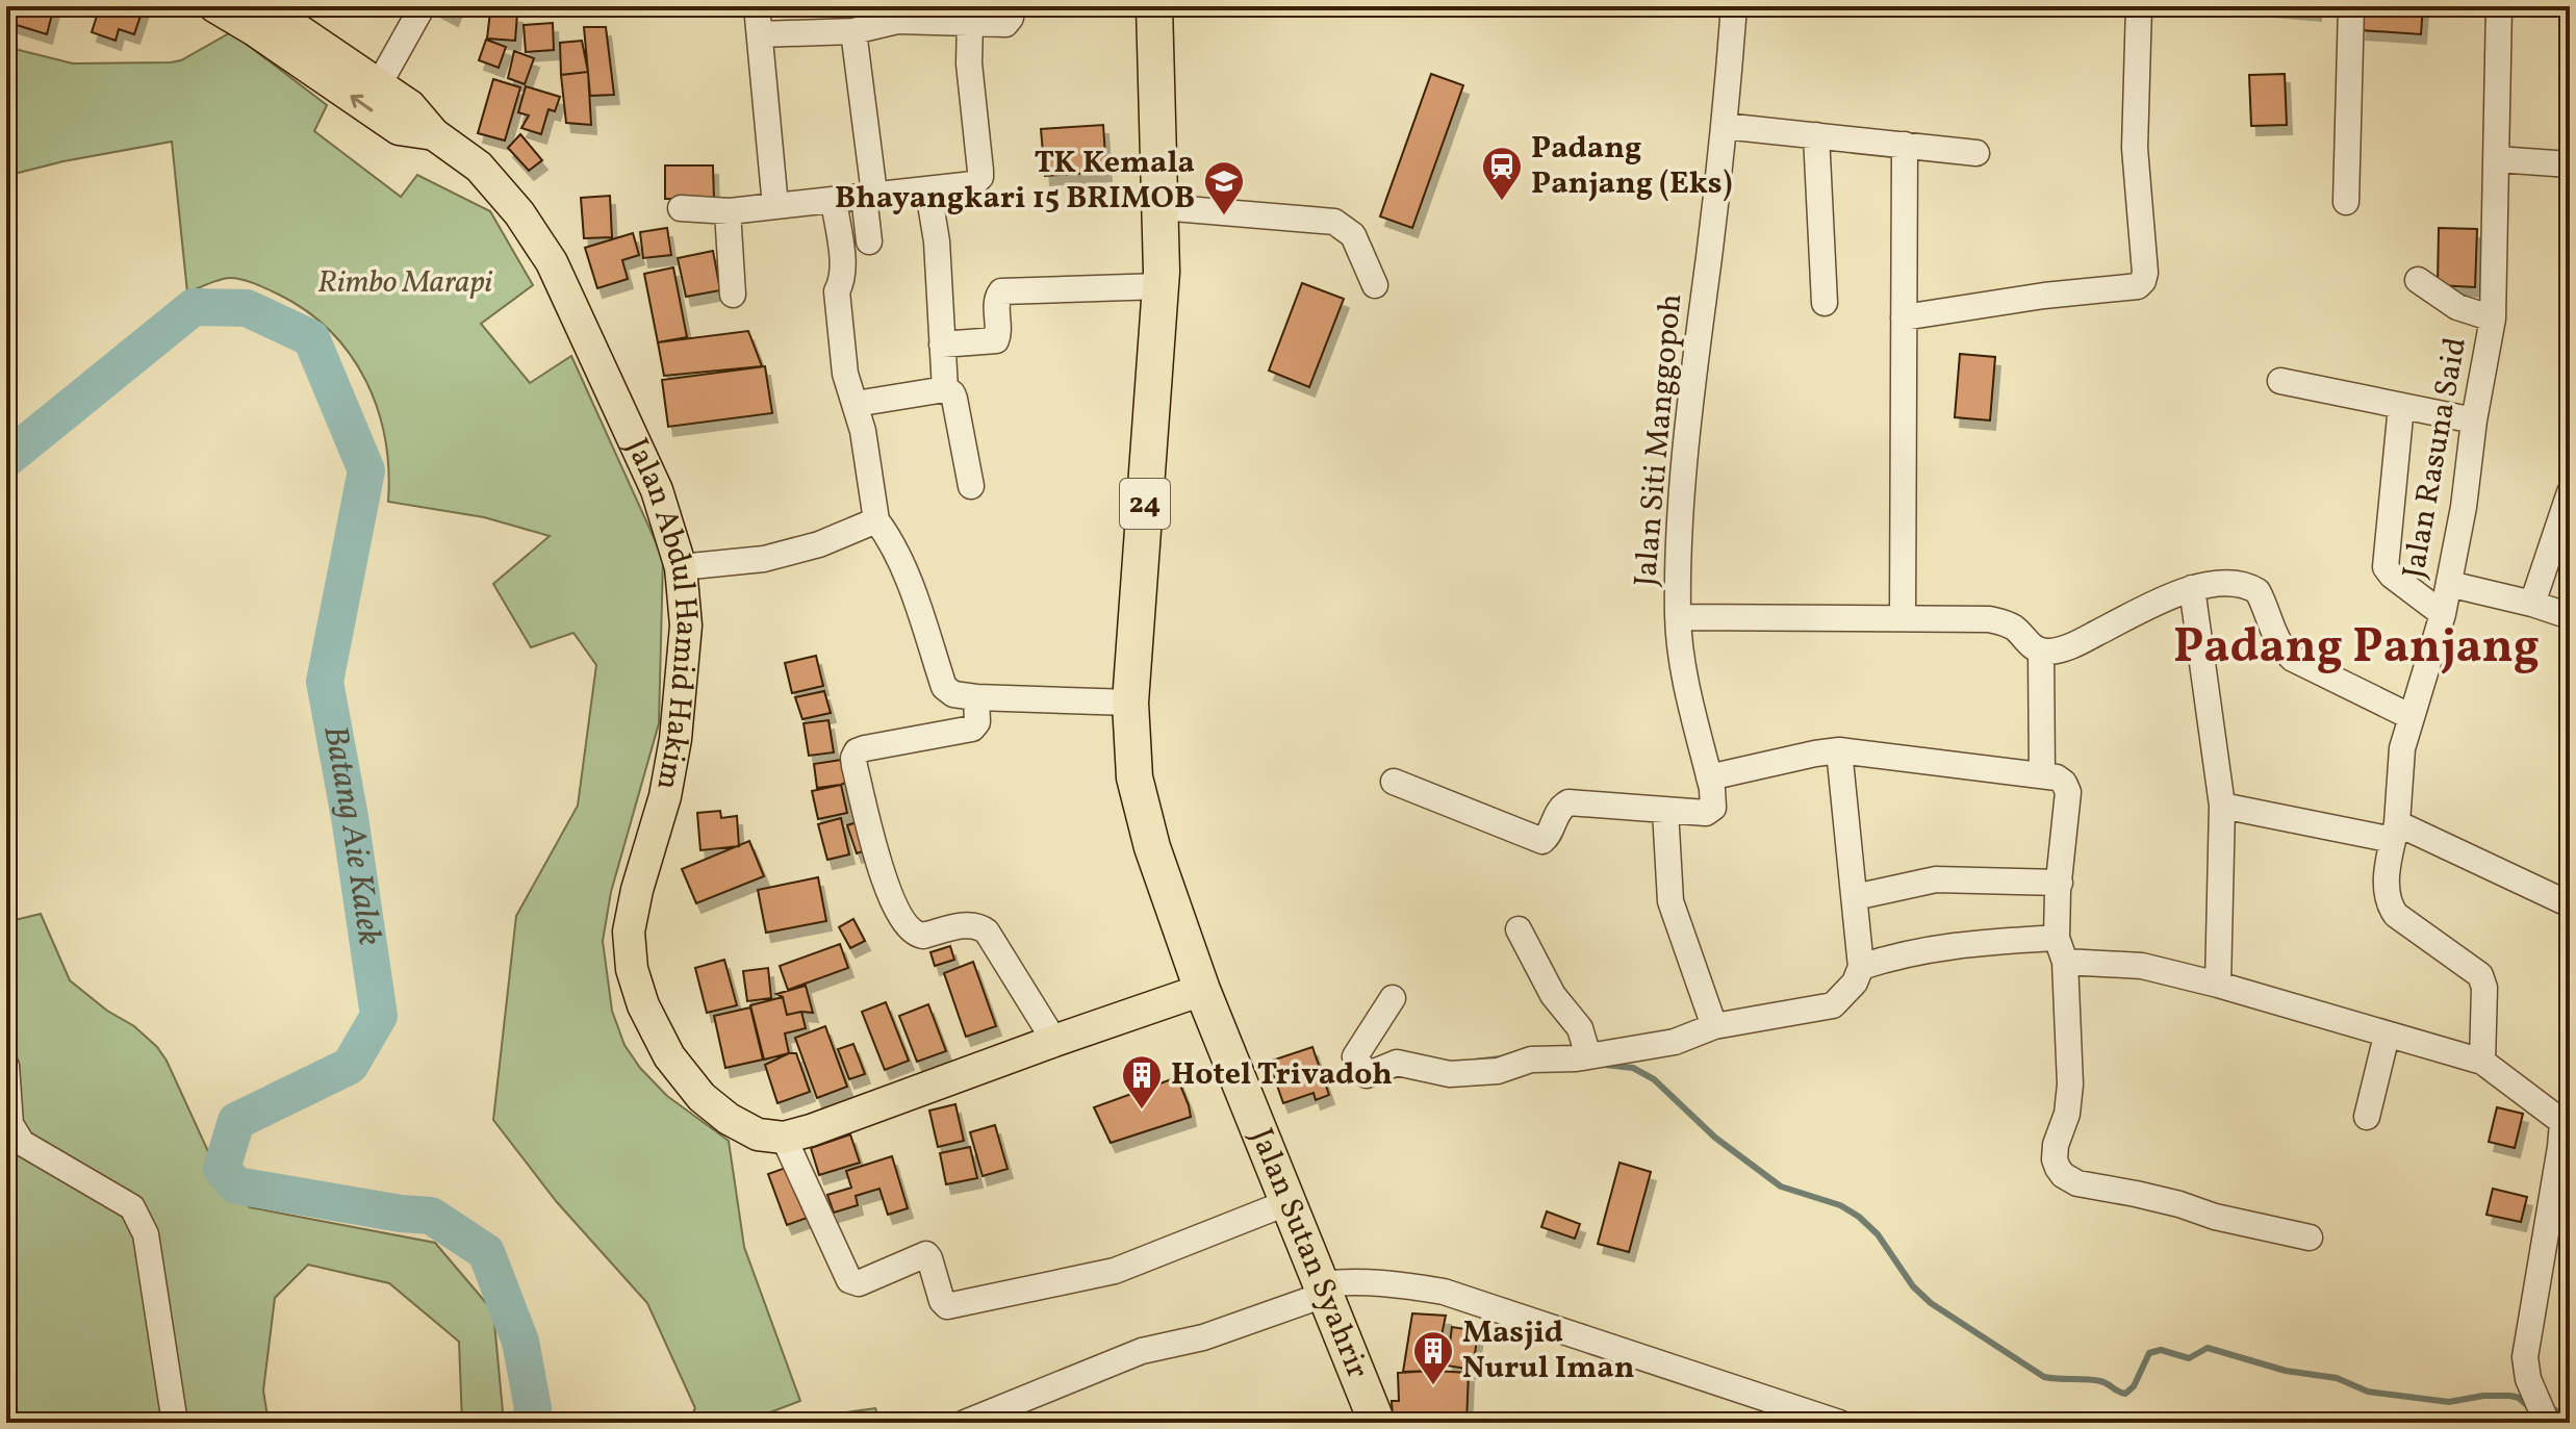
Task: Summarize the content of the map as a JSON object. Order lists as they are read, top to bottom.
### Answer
{
  "streets": {
    "highway": ["24", "Jalan Sutan Syahrir"],
    "main road": ["Jalan Abdul Hamid Hakim"],
    "street": ["Jalan Siti Manggopoh", "Jalan Rasuna Said"]
  },
  "crossings": [
    ["24", "Jalan Sutan Syahrir"]
  ],
  "districts": ["Padang Panjang"],
  "water": ["Batang Aie Kalek"],
  "parks": ["Rimbo Marapi"],
  "places": {
    "station": ["Padang Panjang (Eks)"],
    "school or university": ["TK Kemala Bhayangkari 15 BRIMOB"],
    "building": ["Hotel Trivadoh", "Masjid Nurul Iman"]
  }
}
